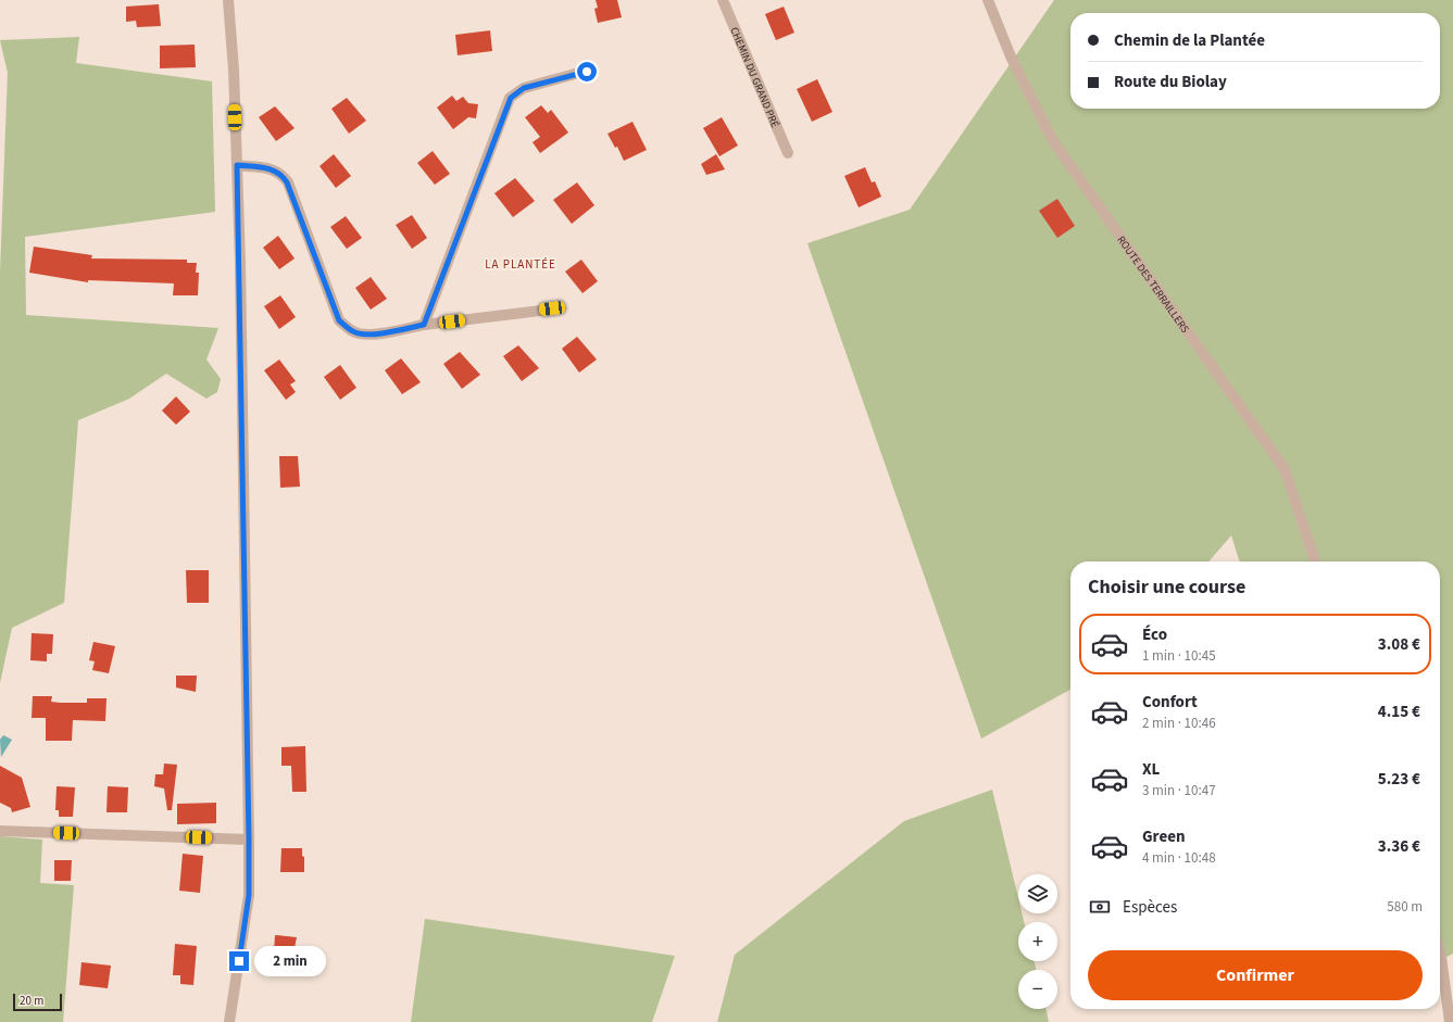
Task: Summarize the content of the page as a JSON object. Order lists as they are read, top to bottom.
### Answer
{
  "streets": {
    "street": ["CHEMIN DU GRAND PRÉ", "ROUTE DES TERRAILLERS"]
  },
  "districts": ["LA PLANTÉE"],
  "scale_bar": "20 m",
  "page": {
    "banner": ["Chemin de la Plantée", "Route du Biolay"],
    "heading": "Choisir une course",
    "list": [
      {
        "name": "Éco",
        "note": "1 min · 10:45",
        "value": "3.08 €"
      },
      {
        "name": "Confort",
        "note": "2 min · 10:46",
        "value": "4.15 €"
      },
      {
        "name": "XL",
        "note": "3 min · 10:47",
        "value": "5.23 €"
      },
      {
        "name": "Green",
        "note": "4 min · 10:48",
        "value": "3.36 €"
      }
    ],
    "map_buttons": ["+", "−"],
    "pay": ["Espèces", "580 m"],
    "buttons": "Confirmer",
    "bubble": "2 min",
    "scale": "20 m"
  }
}
